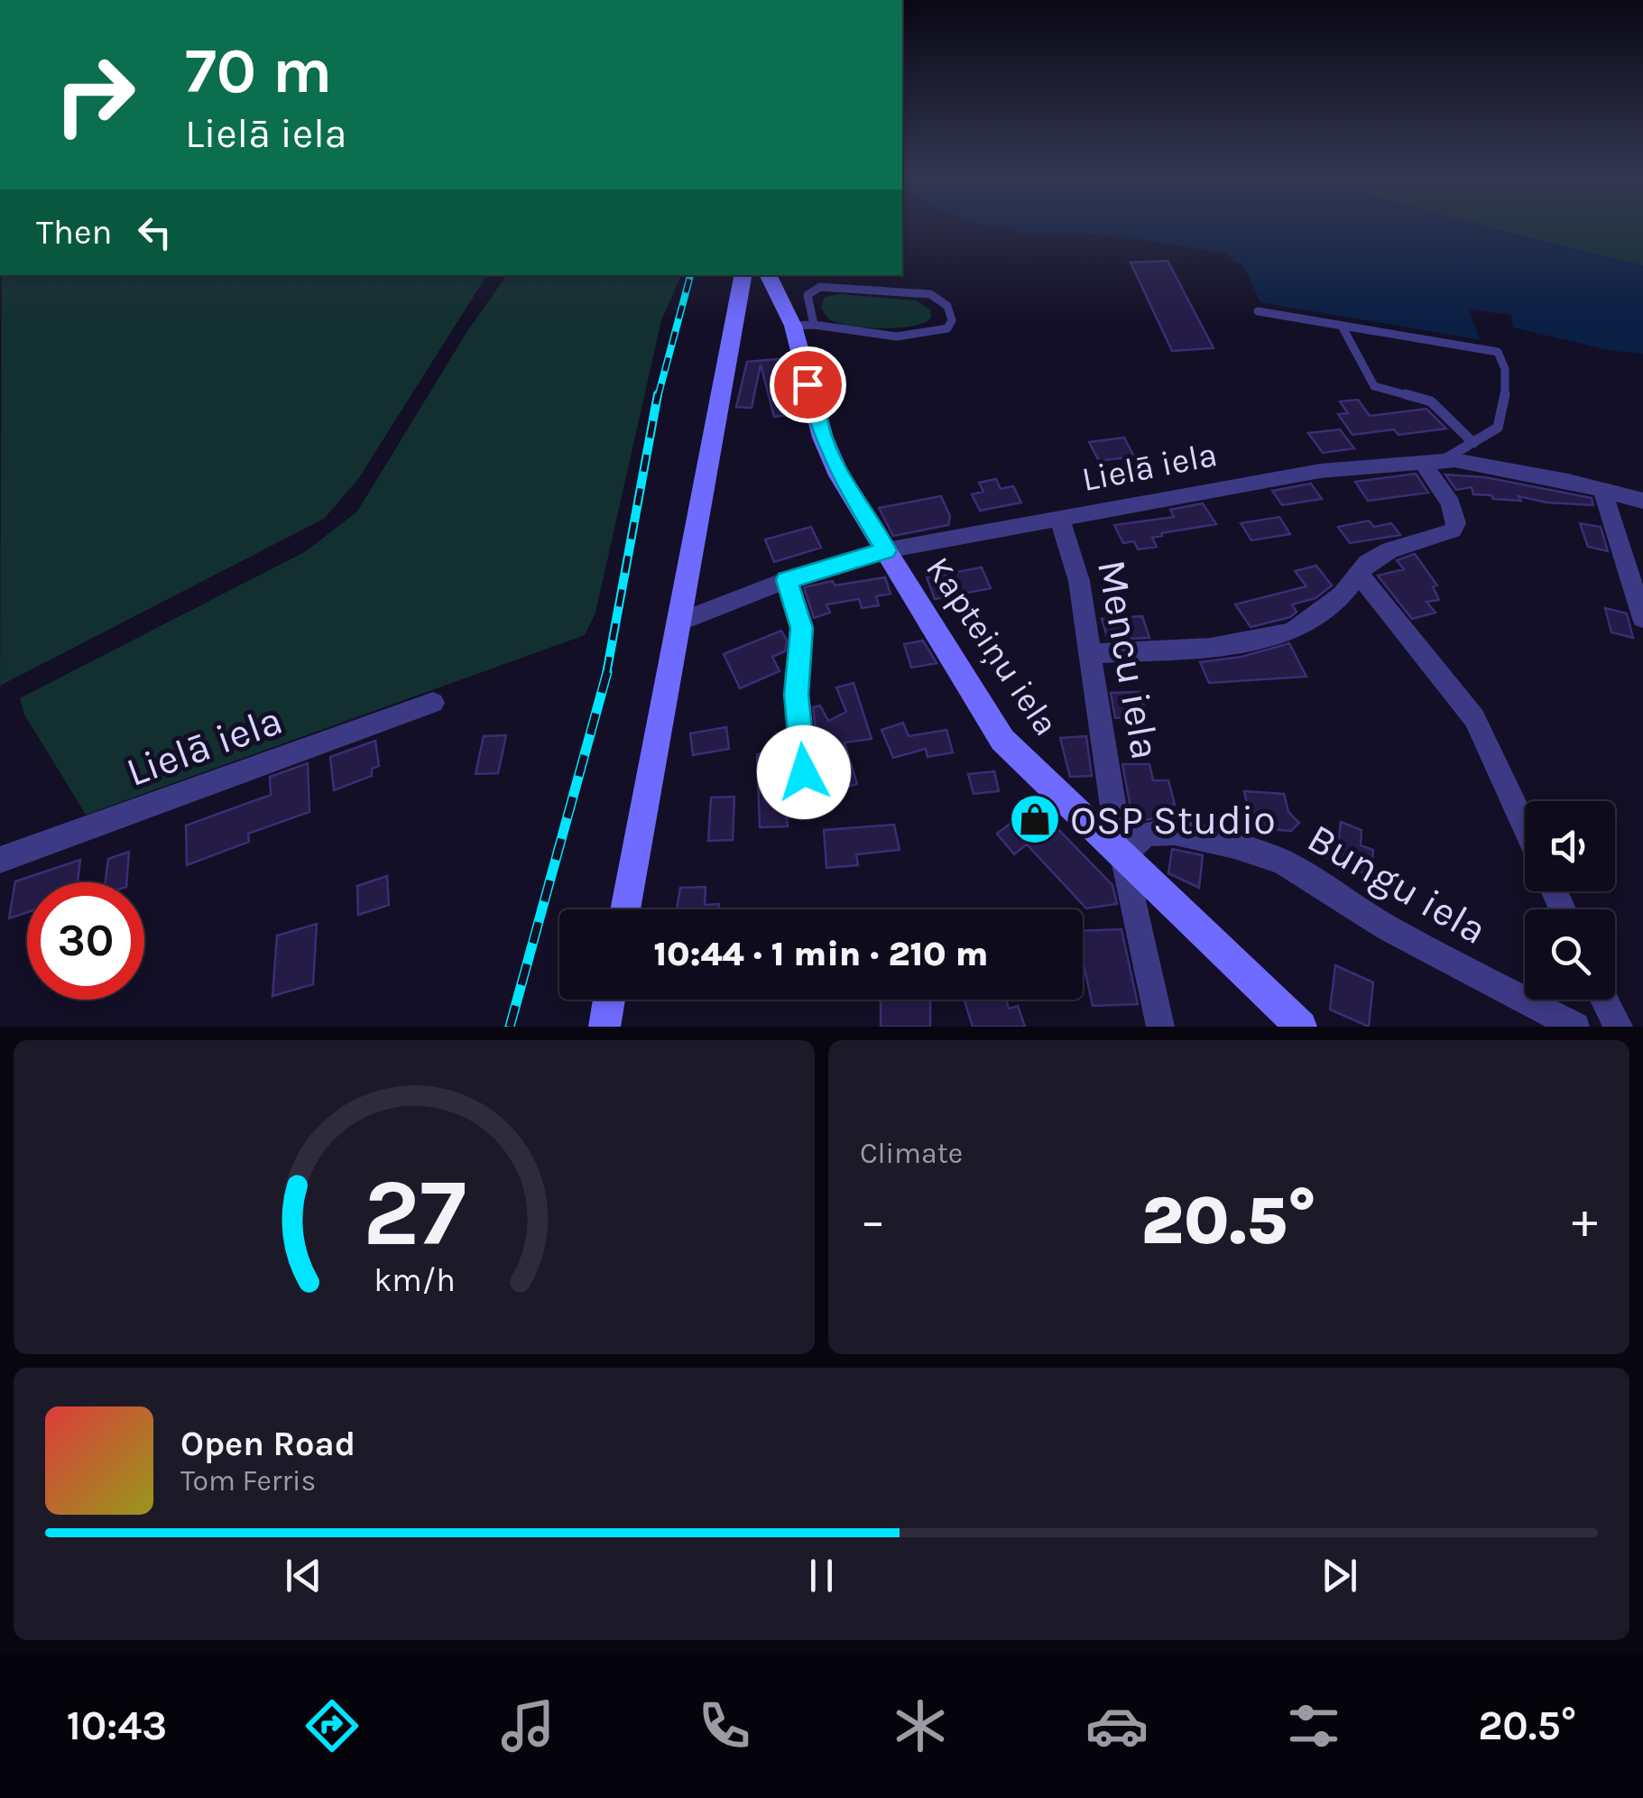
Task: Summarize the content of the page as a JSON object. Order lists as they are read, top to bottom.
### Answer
{
  "streets": {
    "street": [
      "Lielā iela",
      "Kapteiņu iela",
      "Mencu iela",
      "Bungu iela"
    ]
  },
  "crossings": [
    ["Lielā iela", "Kapteiņu iela"],
    ["Lielā iela", "Mencu iela"],
    ["Kapteiņu iela", "Mencu iela"],
    ["Kapteiņu iela", "Bungu iela"],
    ["Mencu iela", "Bungu iela"]
  ],
  "places": {
    "shop": ["OSP Studio"]
  },
  "page": {
    "turn": ["70 m", "Lielā iela"],
    "then": "Then",
    "limit": "30",
    "trip": "10:44 · 1 min · 210 m",
    "tile": "Climate",
    "heat": ["−", "20.5°", "+"],
    "song": ["Open Road", "Tom Ferris"],
    "tabs": ["10:43", "20.5°"],
    "gauge": ["27", "km/h"]
  }
}
